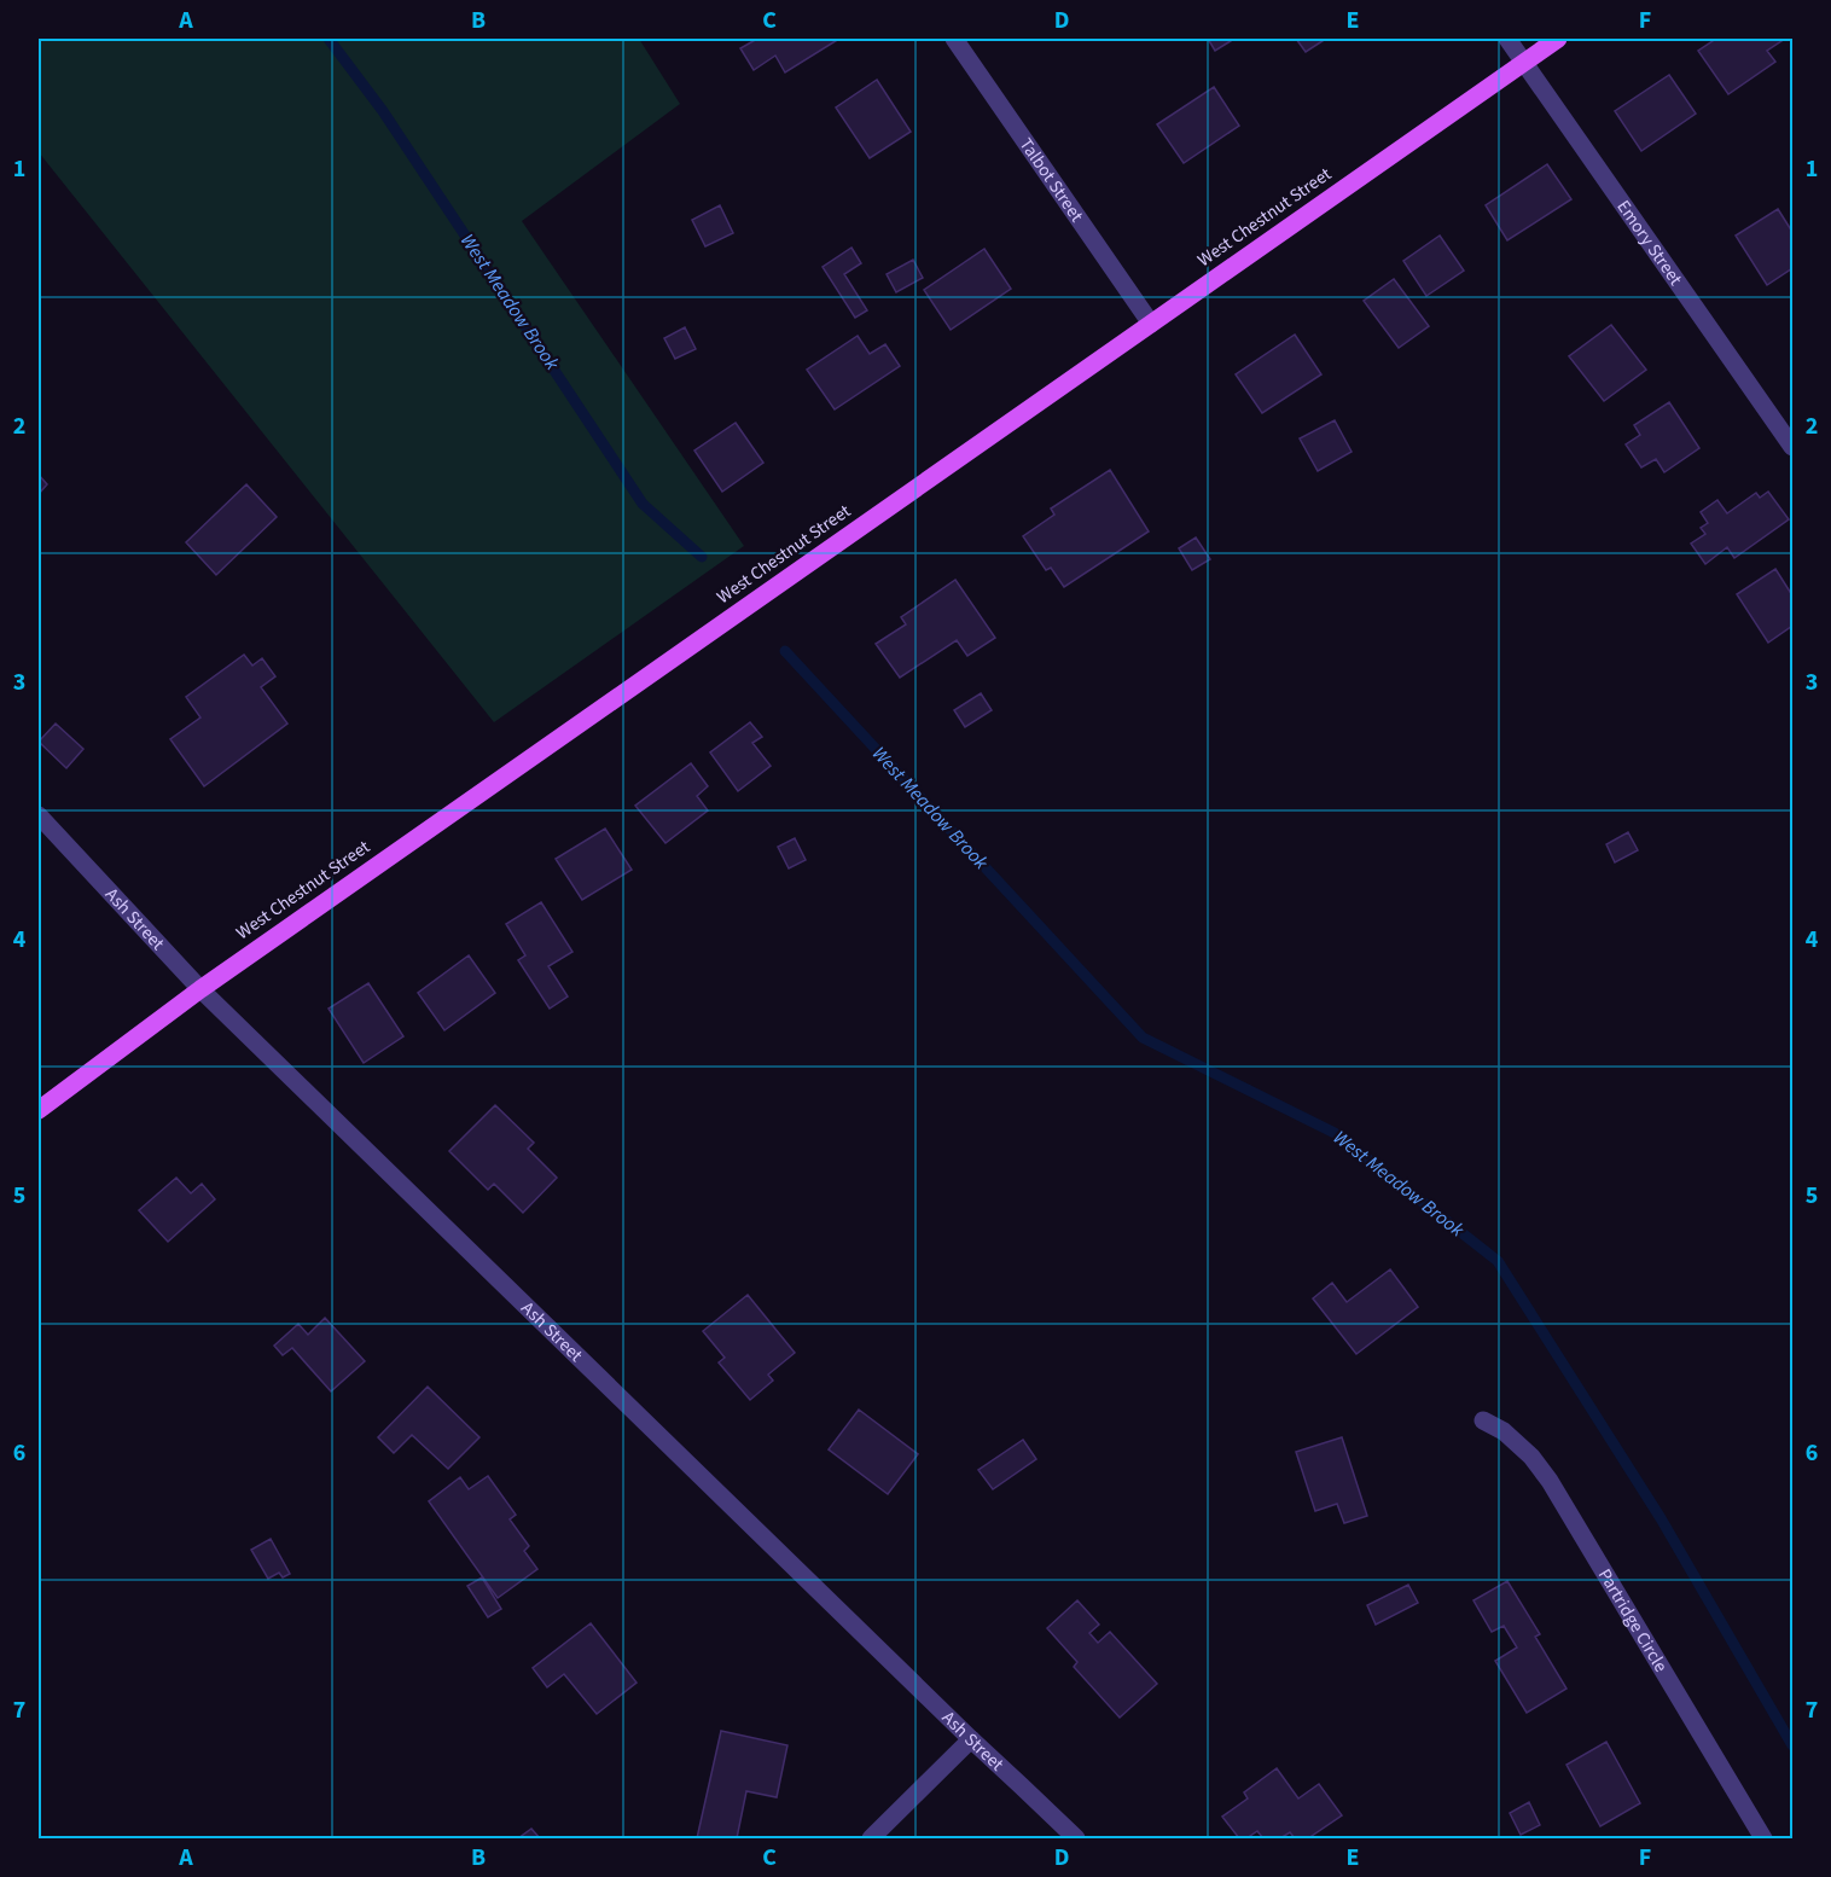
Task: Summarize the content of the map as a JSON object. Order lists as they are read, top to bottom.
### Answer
{
  "streets": {
    "main road": ["West Chestnut Street"],
    "street": [
      "Talbot Street",
      "Emory Street",
      "Ash Street",
      "Partridge Circle"
    ]
  },
  "crossings": [
    ["Talbot Street", "West Chestnut Street"],
    ["West Chestnut Street", "Emory Street"],
    ["West Chestnut Street", "Ash Street"]
  ],
  "water": ["West Meadow Brook"],
  "grid": {
    "columns": [
      "A",
      "B",
      "C",
      "D",
      "E",
      "F"
    ],
    "rows": [
      "1",
      "2",
      "3",
      "4",
      "5",
      "6",
      "7"
    ]
  }
}
